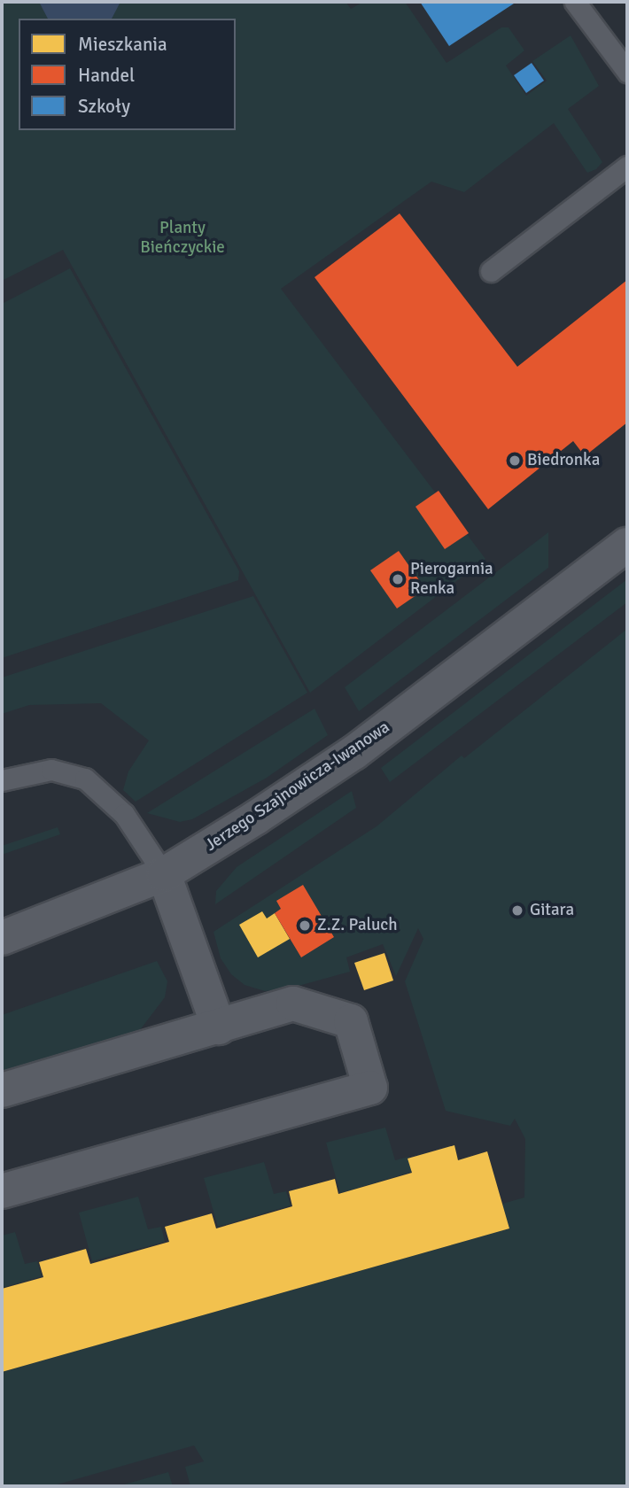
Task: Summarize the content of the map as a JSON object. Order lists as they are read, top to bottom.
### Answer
{
  "streets": {
    "street": ["Jerzego Szajnowicza-Iwanowa"]
  },
  "parks": ["Planty Bieńczyckie"],
  "places": [
    "Biedronka",
    "Pierogarnia Renka",
    "Gitara",
    "Z.Z. Paluch"
  ],
  "legend": ["Mieszkania", "Handel", "Szkoły"]
}
